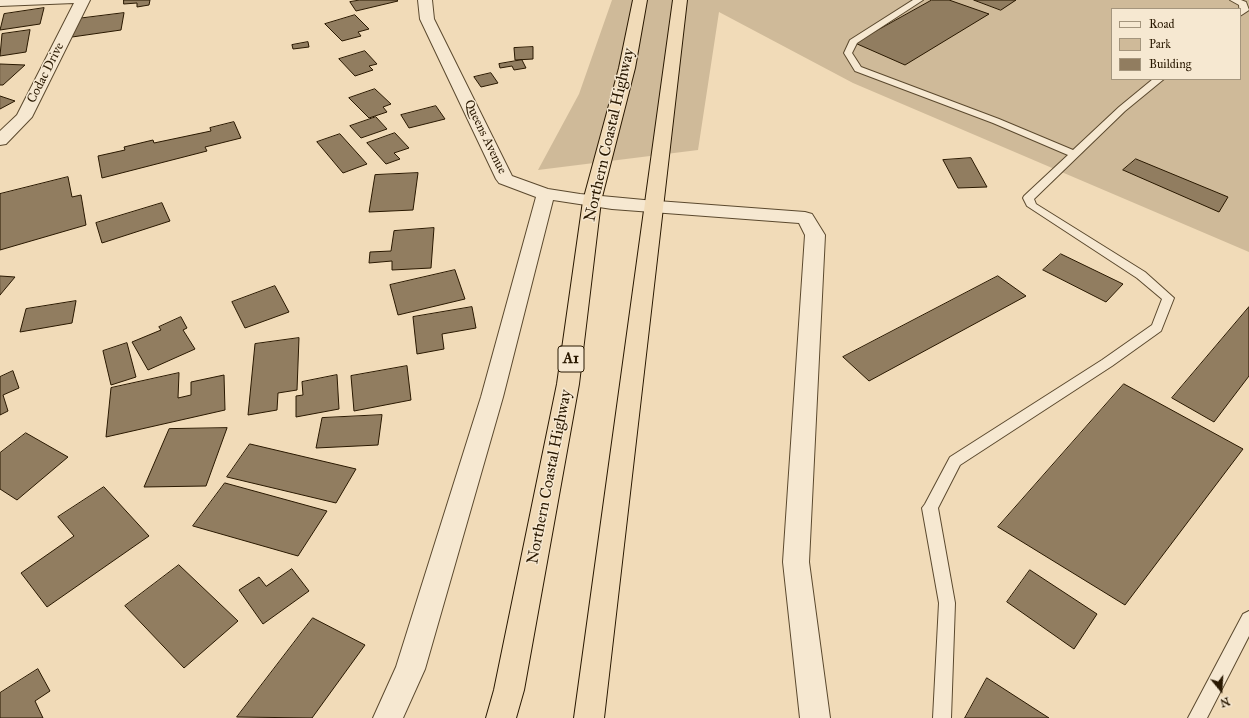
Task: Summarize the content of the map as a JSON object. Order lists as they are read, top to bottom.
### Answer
{
  "streets": {
    "highway": ["Northern Coastal Highway", "A1"],
    "street": ["Codac Drive", "Queens Avenue"]
  },
  "crossings": [
    ["Northern Coastal Highway", "Queens Avenue"]
  ],
  "legend": ["Road", "Park", "Building"],
  "north": "bottom"
}
